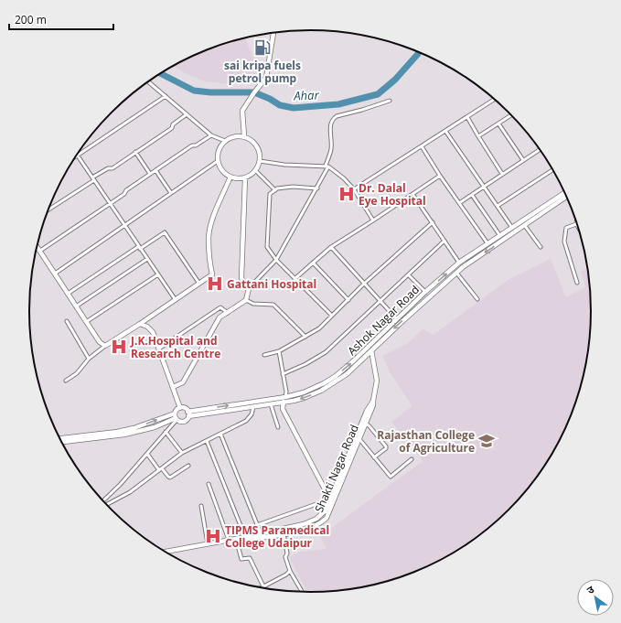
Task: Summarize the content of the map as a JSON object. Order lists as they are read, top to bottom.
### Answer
{
  "streets": {
    "street": ["Ashok Nagar Road", "Shakti Nagar Road"]
  },
  "crossings": [
    ["Ashok Nagar Road", "Shakti Nagar Road"]
  ],
  "water": ["Ahar"],
  "places": {
    "fuel station": ["sai kripa fuels petrol pump"],
    "hospital": [
      "Dr. Dalal Eye Hospital",
      "Gattani Hospital",
      "J.K.Hospital and Research Centre",
      "TIPMS Paramedical College Udaipur"
    ],
    "school or university": ["Rajasthan College of Agriculture"]
  },
  "scale_bar": "200 m",
  "north": "top left"
}
